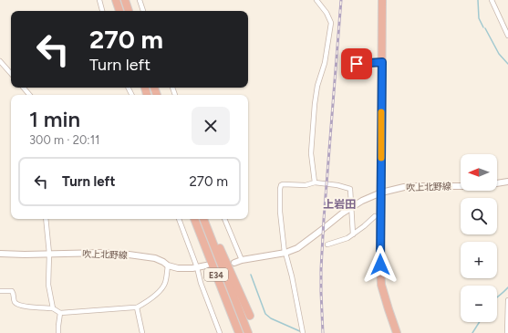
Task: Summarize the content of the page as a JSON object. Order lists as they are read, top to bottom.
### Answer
{
  "streets": {
    "highway": ["E34"],
    "main road": ["吹上北野線"]
  },
  "districts": ["上岩田"],
  "north": "left",
  "page": {
    "turn": ["270 m", "Turn left"],
    "heading": ["1 min", "300 m · 20:11"],
    "map_buttons": ["+", "−"],
    "list": [
      {
        "name": "Turn left",
        "value": "270 m"
      }
    ]
  }
}
